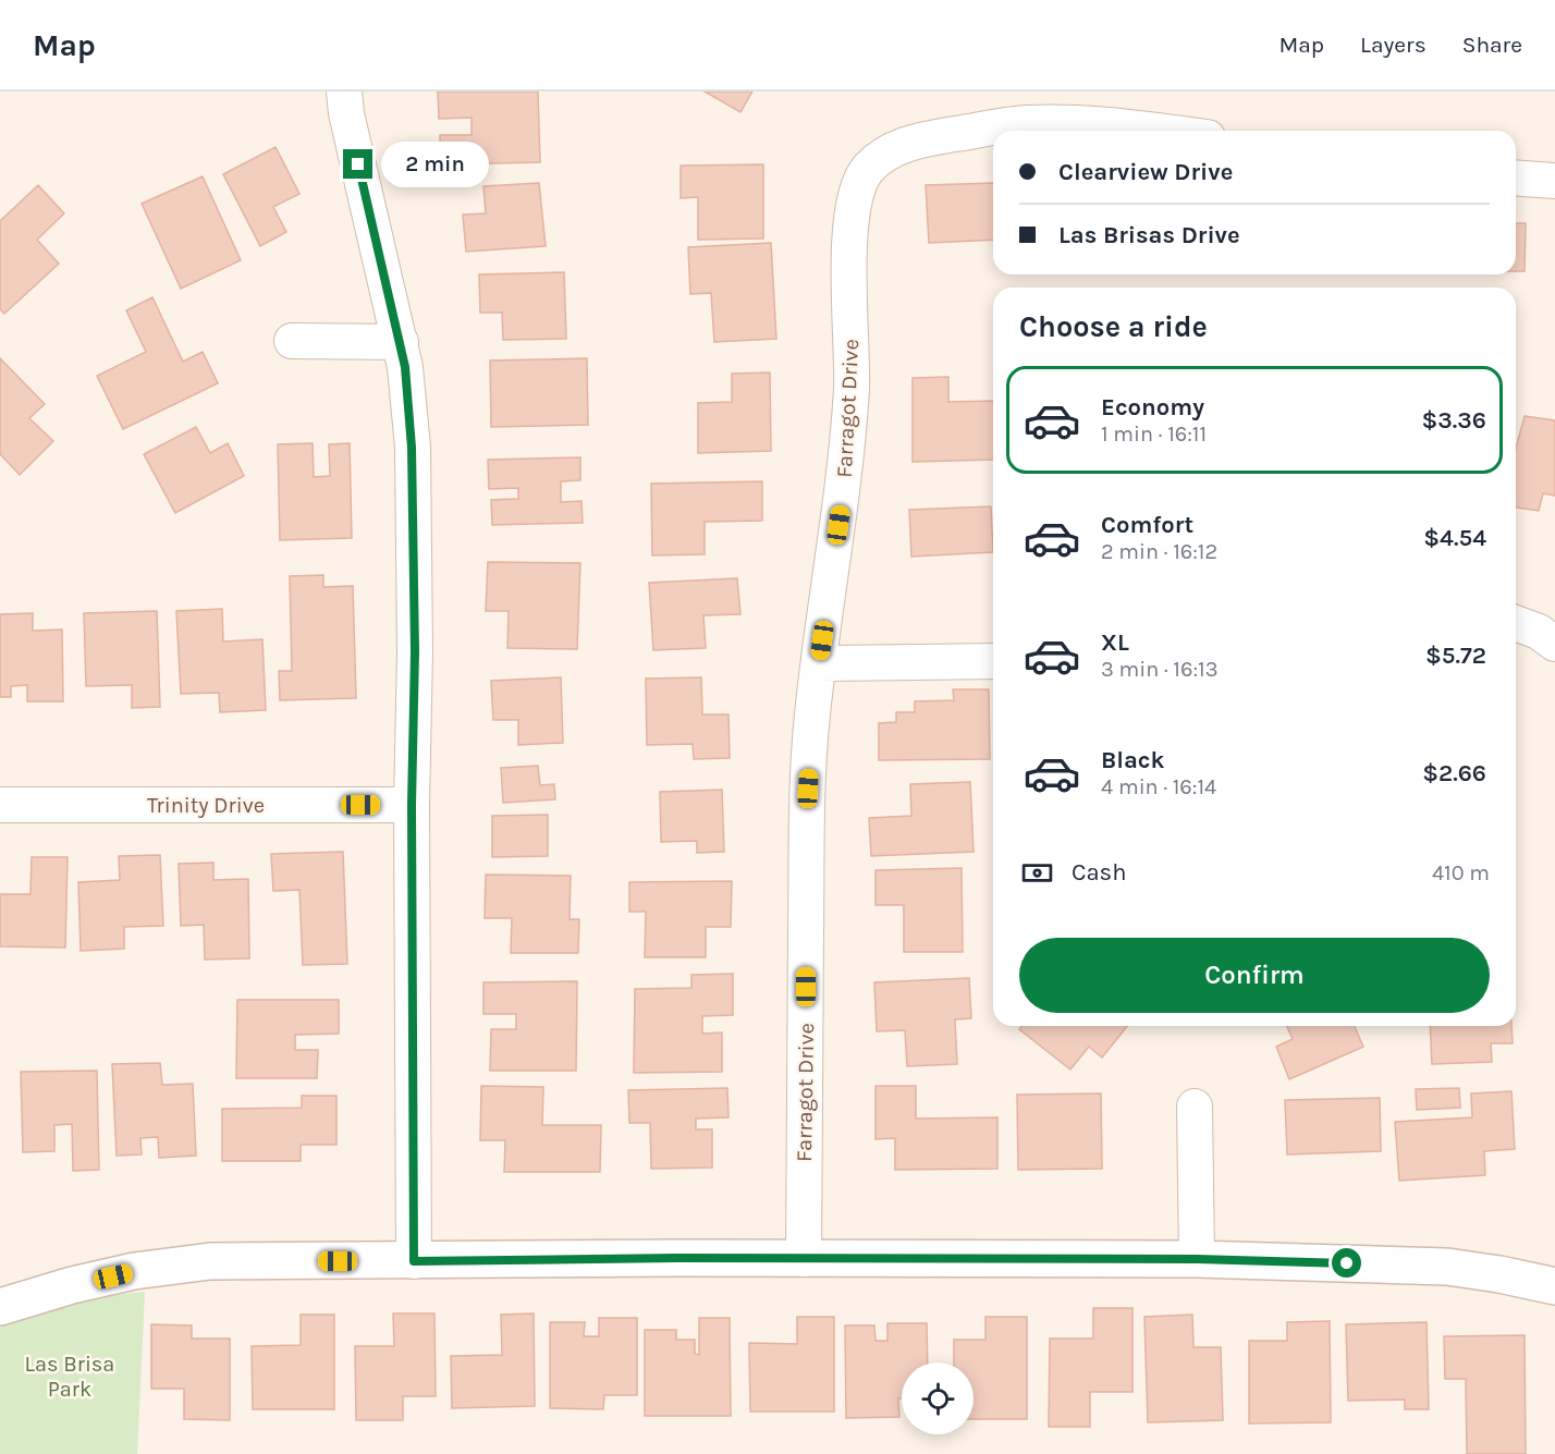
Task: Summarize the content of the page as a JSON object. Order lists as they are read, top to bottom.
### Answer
{
  "streets": {
    "street": ["Farragot Drive", "Trinity Drive"]
  },
  "parks": ["Las Brisa Park"],
  "page": {
    "header": "Map",
    "nav": ["Map", "Layers", "Share"],
    "banner": ["Clearview Drive", "Las Brisas Drive"],
    "bubble": "2 min",
    "heading": "Choose a ride",
    "list": [
      {
        "name": "Economy",
        "note": "1 min · 16:11",
        "value": "$3.36"
      },
      {
        "name": "Comfort",
        "note": "2 min · 16:12",
        "value": "$4.54"
      },
      {
        "name": "XL",
        "note": "3 min · 16:13",
        "value": "$5.72"
      },
      {
        "name": "Black",
        "note": "4 min · 16:14",
        "value": "$2.66"
      }
    ],
    "pay": ["Cash", "410 m"],
    "buttons": "Confirm"
  }
}
